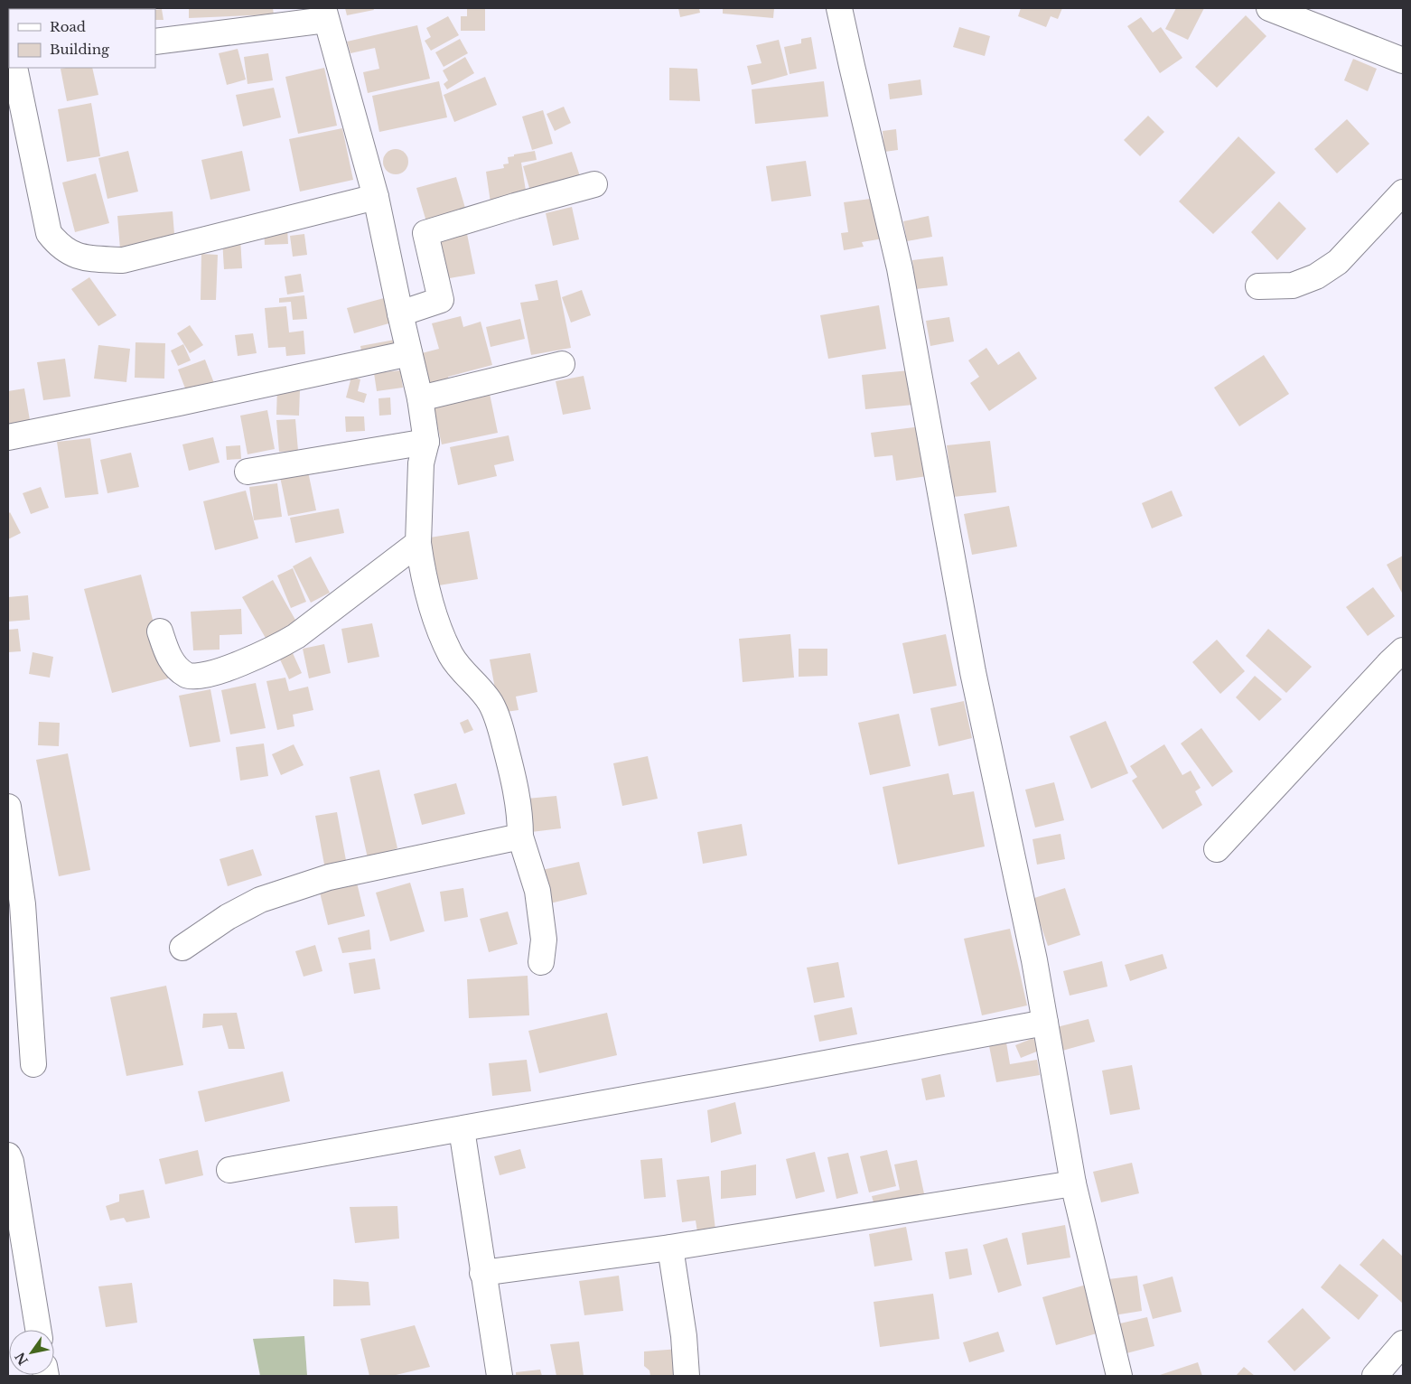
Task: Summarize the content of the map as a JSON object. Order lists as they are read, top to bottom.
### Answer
{
  "legend": ["Road", "Building"],
  "north": "bottom left"
}
